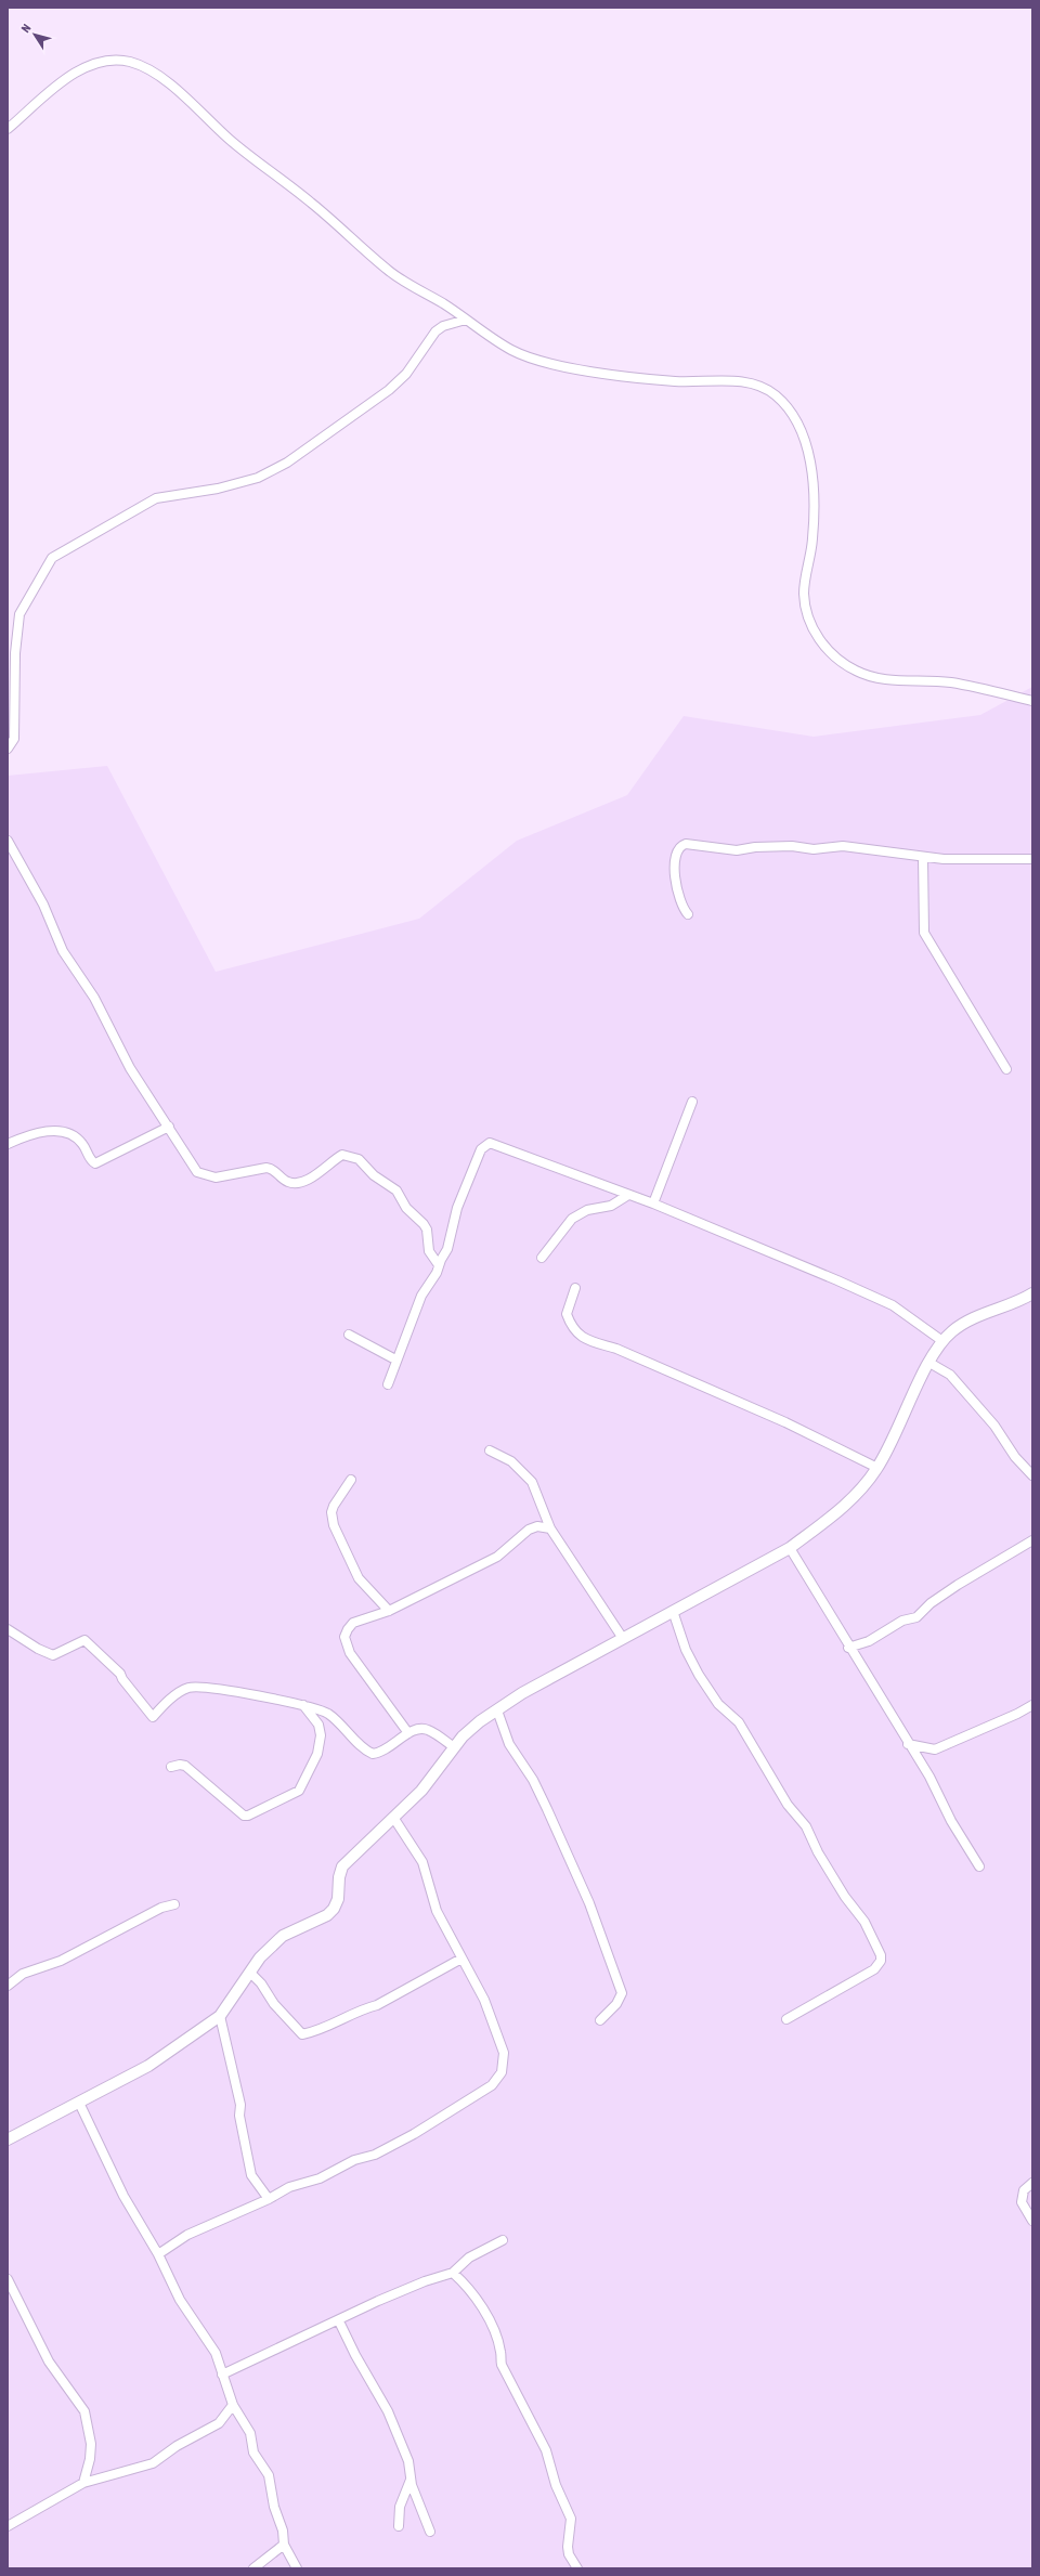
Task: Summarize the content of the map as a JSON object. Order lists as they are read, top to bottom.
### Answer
{
  "north": "top left"
}
